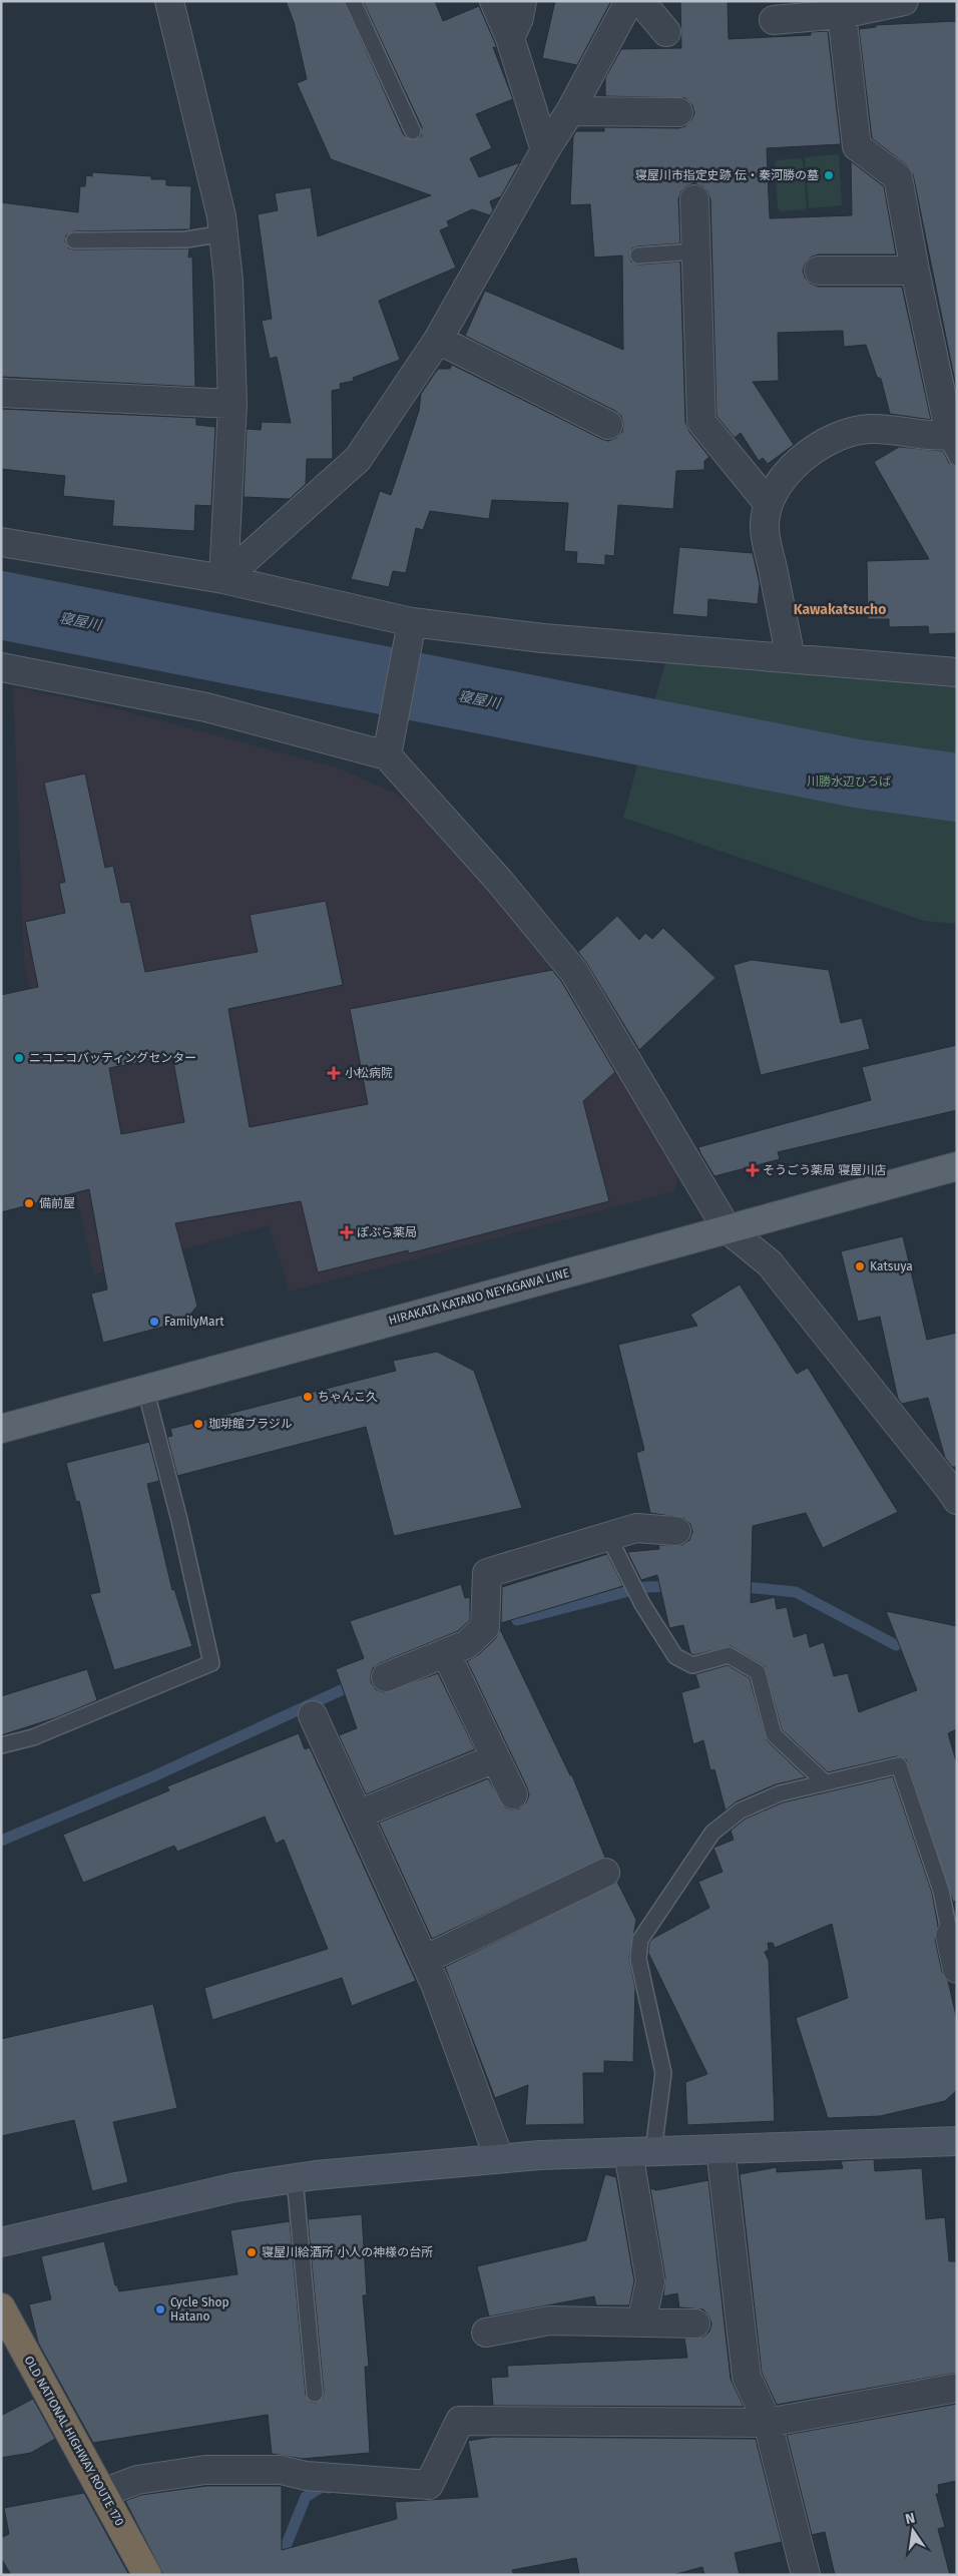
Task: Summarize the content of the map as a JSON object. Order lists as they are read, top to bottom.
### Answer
{
  "streets": {
    "highway": ["OLD NATIONAL HIGHWAY ROUTE 170"],
    "main road": ["HIRAKATA KATANO NEYAGAWA LINE"]
  },
  "districts": ["Kawakatsucho"],
  "water": ["寝屋川"],
  "parks": ["川勝水辺ひろば"],
  "places": {
    "other": [
      "寝屋川市指定史跡 伝・秦河勝の墓",
      "ニコニコバッティングセンター",
      "備前屋",
      "Katsuya",
      "FamilyMart",
      "ちゃんこ久",
      "珈琲館ブラジル",
      "寝屋川給酒所 小人の神様の台所",
      "Cycle Shop Hatano"
    ],
    "health": ["小松病院", "そうごう薬局 寝屋川店", "ぽぷら薬局"]
  },
  "north": "top"
}
